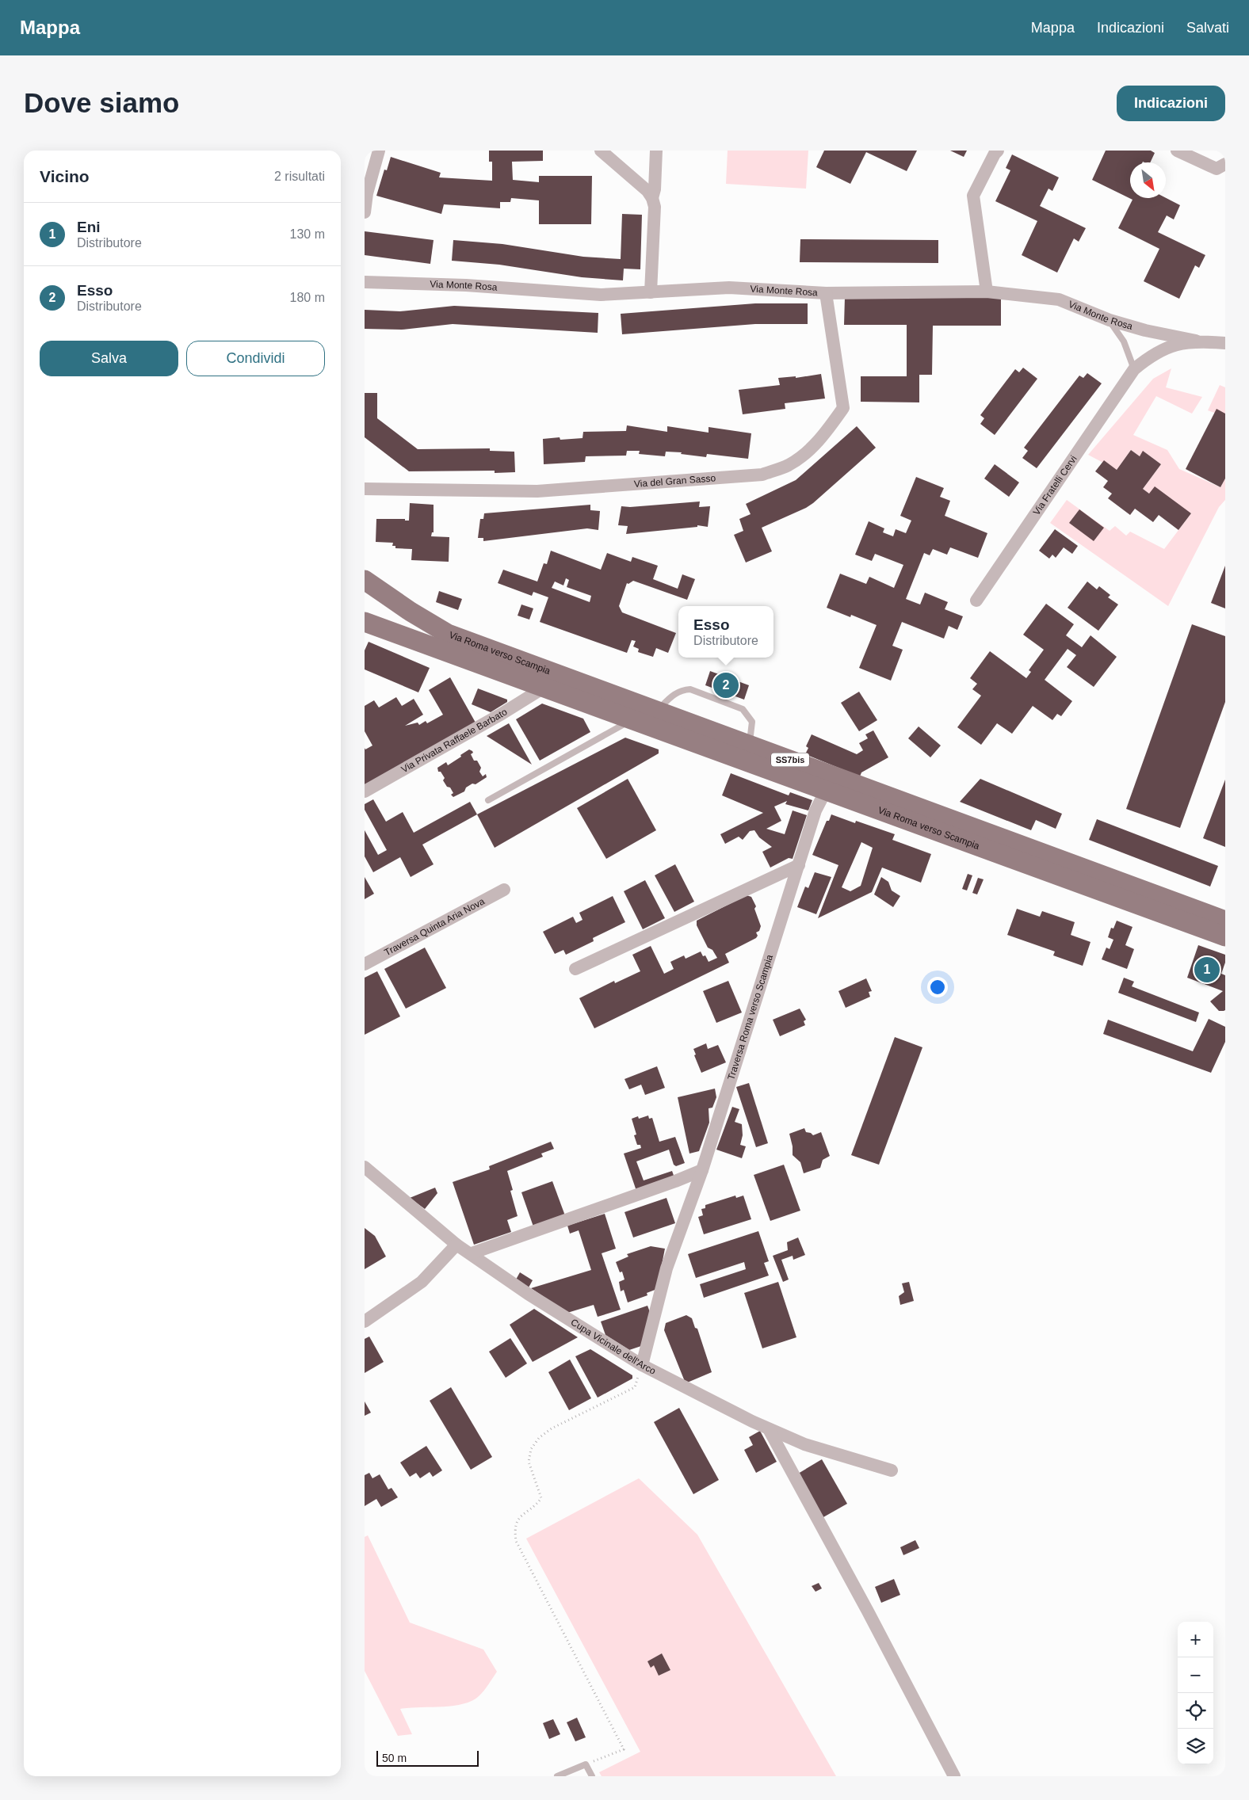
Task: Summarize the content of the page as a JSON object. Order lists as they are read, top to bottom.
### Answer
{
  "streets": {
    "main road": ["Via Roma verso Scampia", "SS7bis"],
    "street": [
      "Via Monte Rosa",
      "Via del Gran Sasso",
      "Via Fratelli Cervi",
      "Via Privata Raffaele Barbato",
      "Traversa Quinta Aria Nova",
      "Traversa Roma verso Scampia",
      "Cupa Vicinale dell'Arco"
    ]
  },
  "crossings": [
    ["Via Monte Rosa", "Via del Gran Sasso"],
    ["Via Monte Rosa", "Via Fratelli Cervi"],
    ["Via Roma verso Scampia", "Via Privata Raffaele Barbato"],
    ["Via Roma verso Scampia", "Traversa Roma verso Scampia"],
    ["Traversa Roma verso Scampia", "Cupa Vicinale dell'Arco"]
  ],
  "scale_bar": "50 m",
  "north": "bottom right",
  "page": {
    "header": "Mappa",
    "nav": ["Mappa", "Indicazioni", "Salvati"],
    "buttons": [
      "Indicazioni",
      ["Salva", "Condividi"]
    ],
    "title": "Dove siamo",
    "heading": ["Vicino", "2 risultati"],
    "list": [
      {
        "mark": "1",
        "name": "Eni",
        "note": "Distributore",
        "value": "130 m"
      },
      {
        "mark": "2",
        "name": "Esso",
        "note": "Distributore",
        "value": "180 m"
      }
    ],
    "popup": ["Esso", "Distributore"],
    "pins": ["2", "1"],
    "map_buttons": ["+", "−"],
    "scale": "50 m"
  }
}
